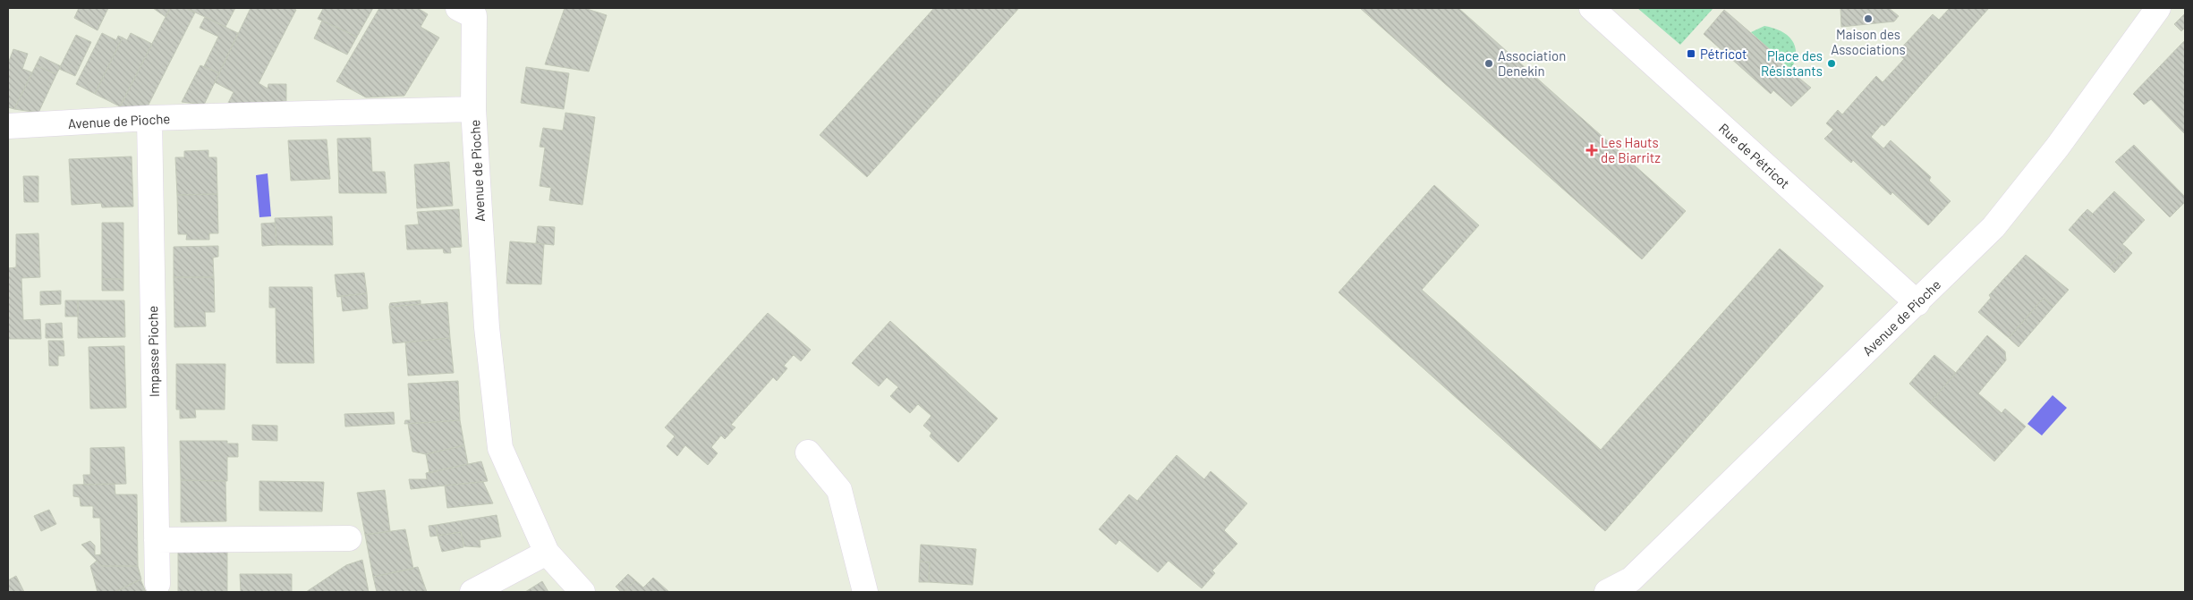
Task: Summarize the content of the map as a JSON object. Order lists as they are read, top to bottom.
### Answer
{
  "streets": {
    "street": ["Avenue de Pioche", "Rue de Pétricot", "Impasse Pioche"]
  },
  "crossings": [
    ["Avenue de Pioche", "Rue de Pétricot"],
    ["Avenue de Pioche", "Impasse Pioche"]
  ],
  "places": {
    "other": ["Maison des Associations", "Association Denekin", "Place des Résistants"],
    "transit": ["Pétricot"],
    "health": ["Les Hauts de Biarritz"]
  }
}
